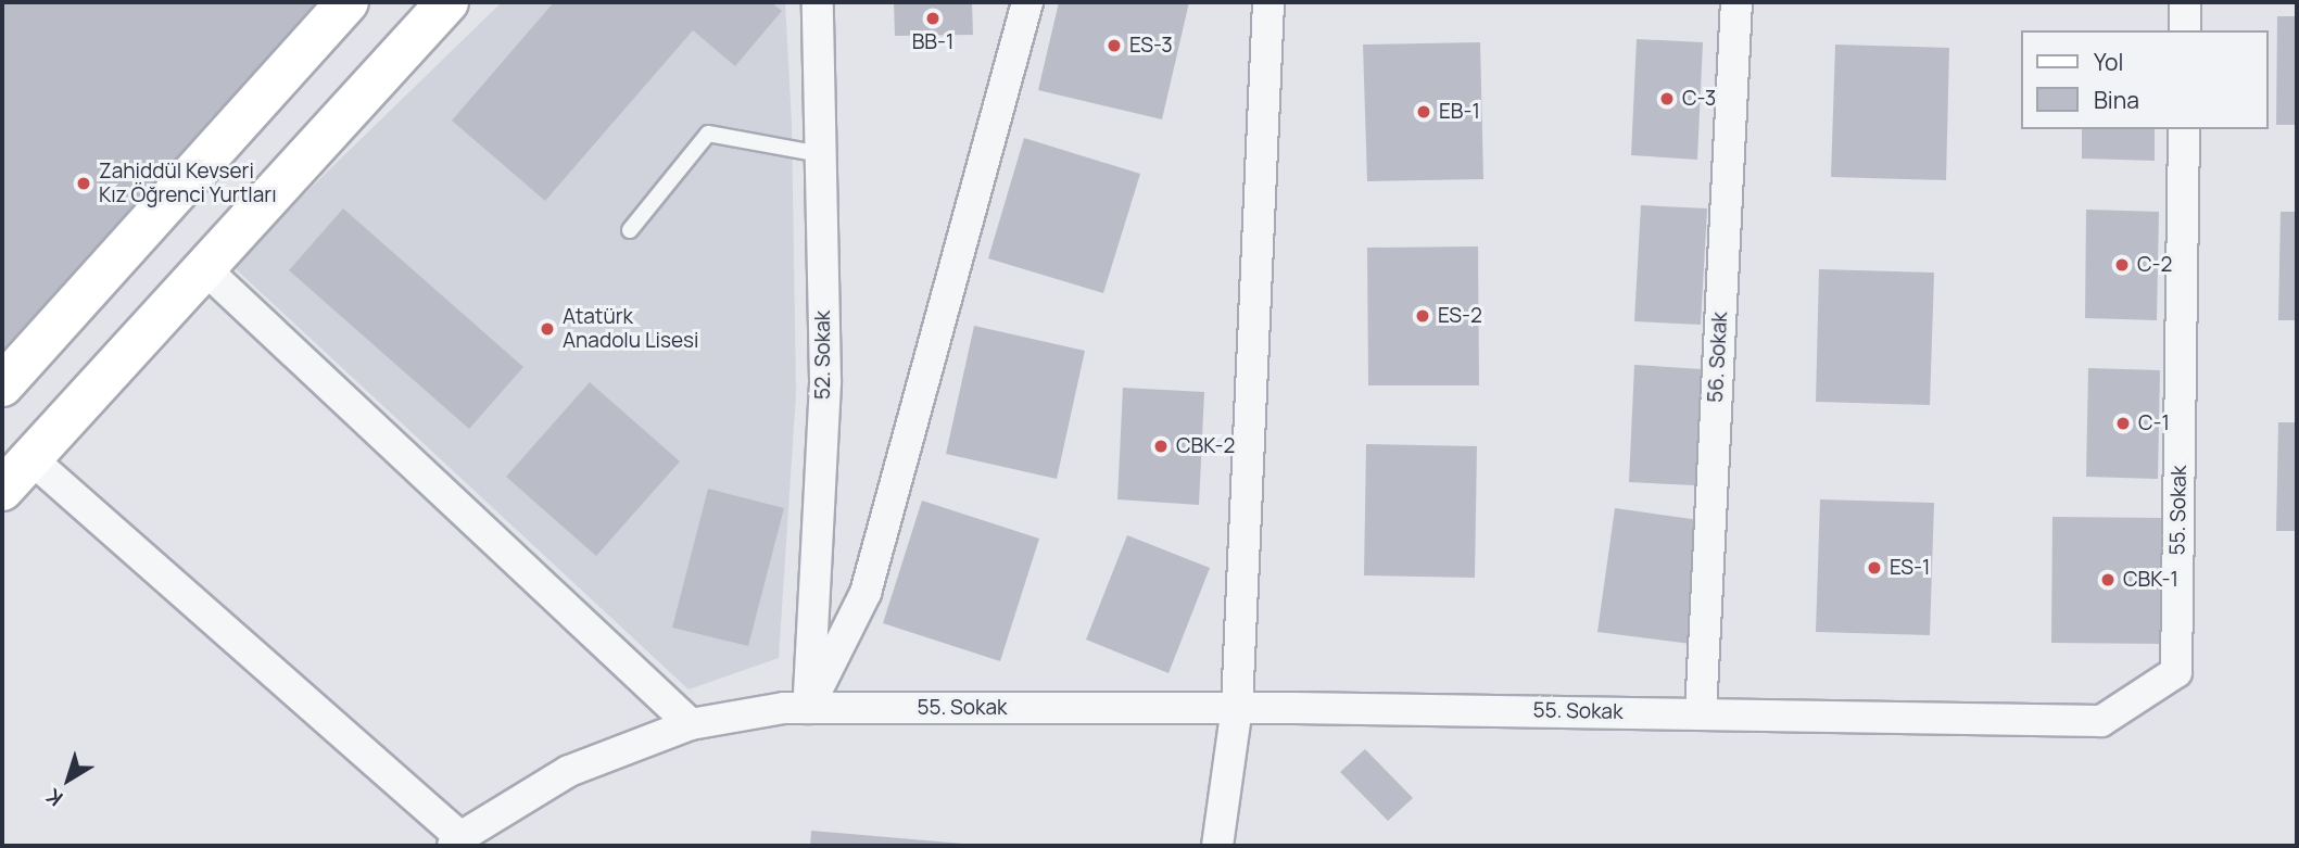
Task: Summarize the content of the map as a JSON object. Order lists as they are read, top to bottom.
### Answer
{
  "streets": {
    "street": ["52. Sokak", "56. Sokak", "55. Sokak"]
  },
  "crossings": [
    ["52. Sokak", "55. Sokak"],
    ["56. Sokak", "55. Sokak"]
  ],
  "places": [
    "BB-1",
    "ES-3",
    "C-3",
    "EB-1",
    "Zahiddül Kevseri Kız Öğrenci Yurtları",
    "C-2",
    "ES-2",
    "Atatürk Anadolu Lisesi",
    "C-1",
    "CBK-2",
    "ES-1",
    "CBK-1"
  ],
  "legend": ["Yol", "Bina"],
  "north": "bottom left"
}
